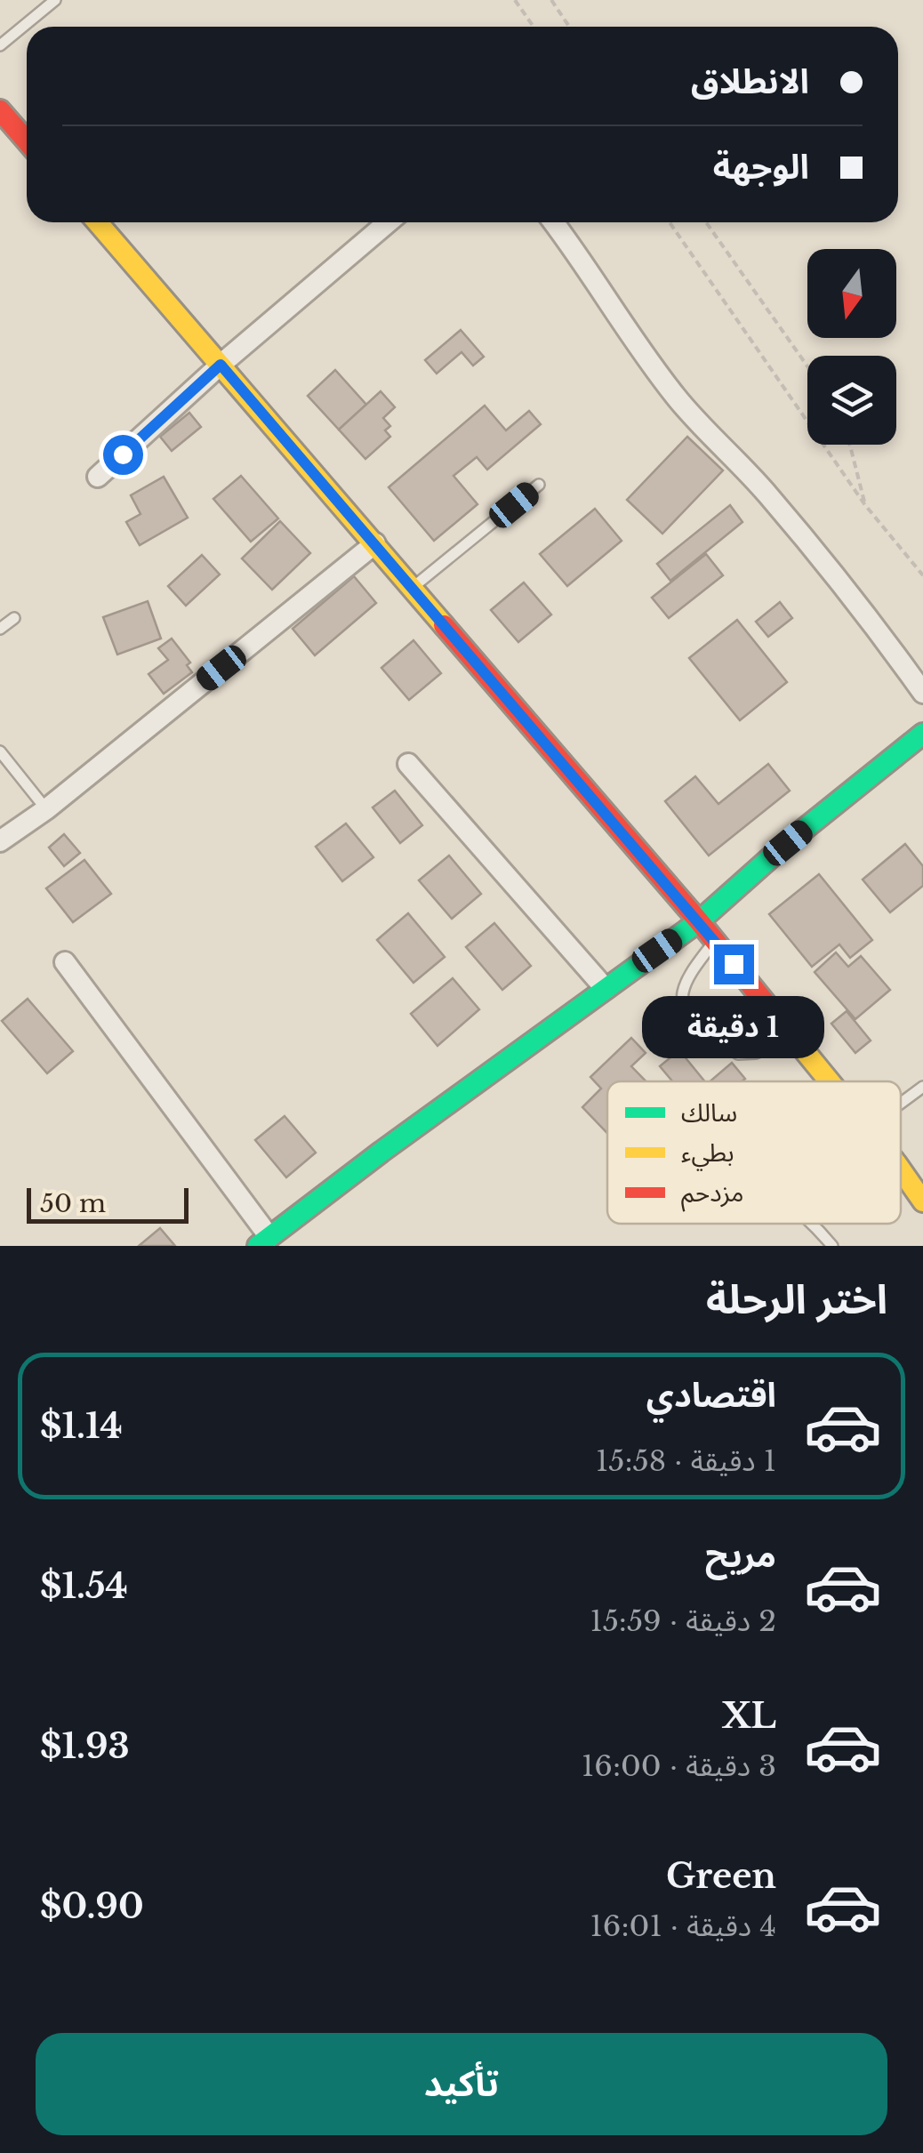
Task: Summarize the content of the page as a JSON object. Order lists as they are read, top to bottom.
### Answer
{
  "legend": ["سالك", "بطيء", "مزدحم"],
  "scale_bar": "50 m",
  "north": "bottom",
  "page": {
    "banner": ["الانطلاق", "الوجهة"],
    "bubble": "1 دقيقة",
    "scale": "50 m",
    "heading": "اختر الرحلة",
    "list": [
      {
        "name": "اقتصادي",
        "note": "1 دقيقة · 15:58",
        "value": "$1.14"
      },
      {
        "name": "مريح",
        "note": "2 دقيقة · 15:59",
        "value": "$1.54"
      },
      {
        "name": "XL",
        "note": "3 دقيقة · 16:00",
        "value": "$1.93"
      },
      {
        "name": "Green",
        "note": "4 دقيقة · 16:01",
        "value": "$0.90"
      }
    ],
    "buttons": "تأكيد"
  }
}
